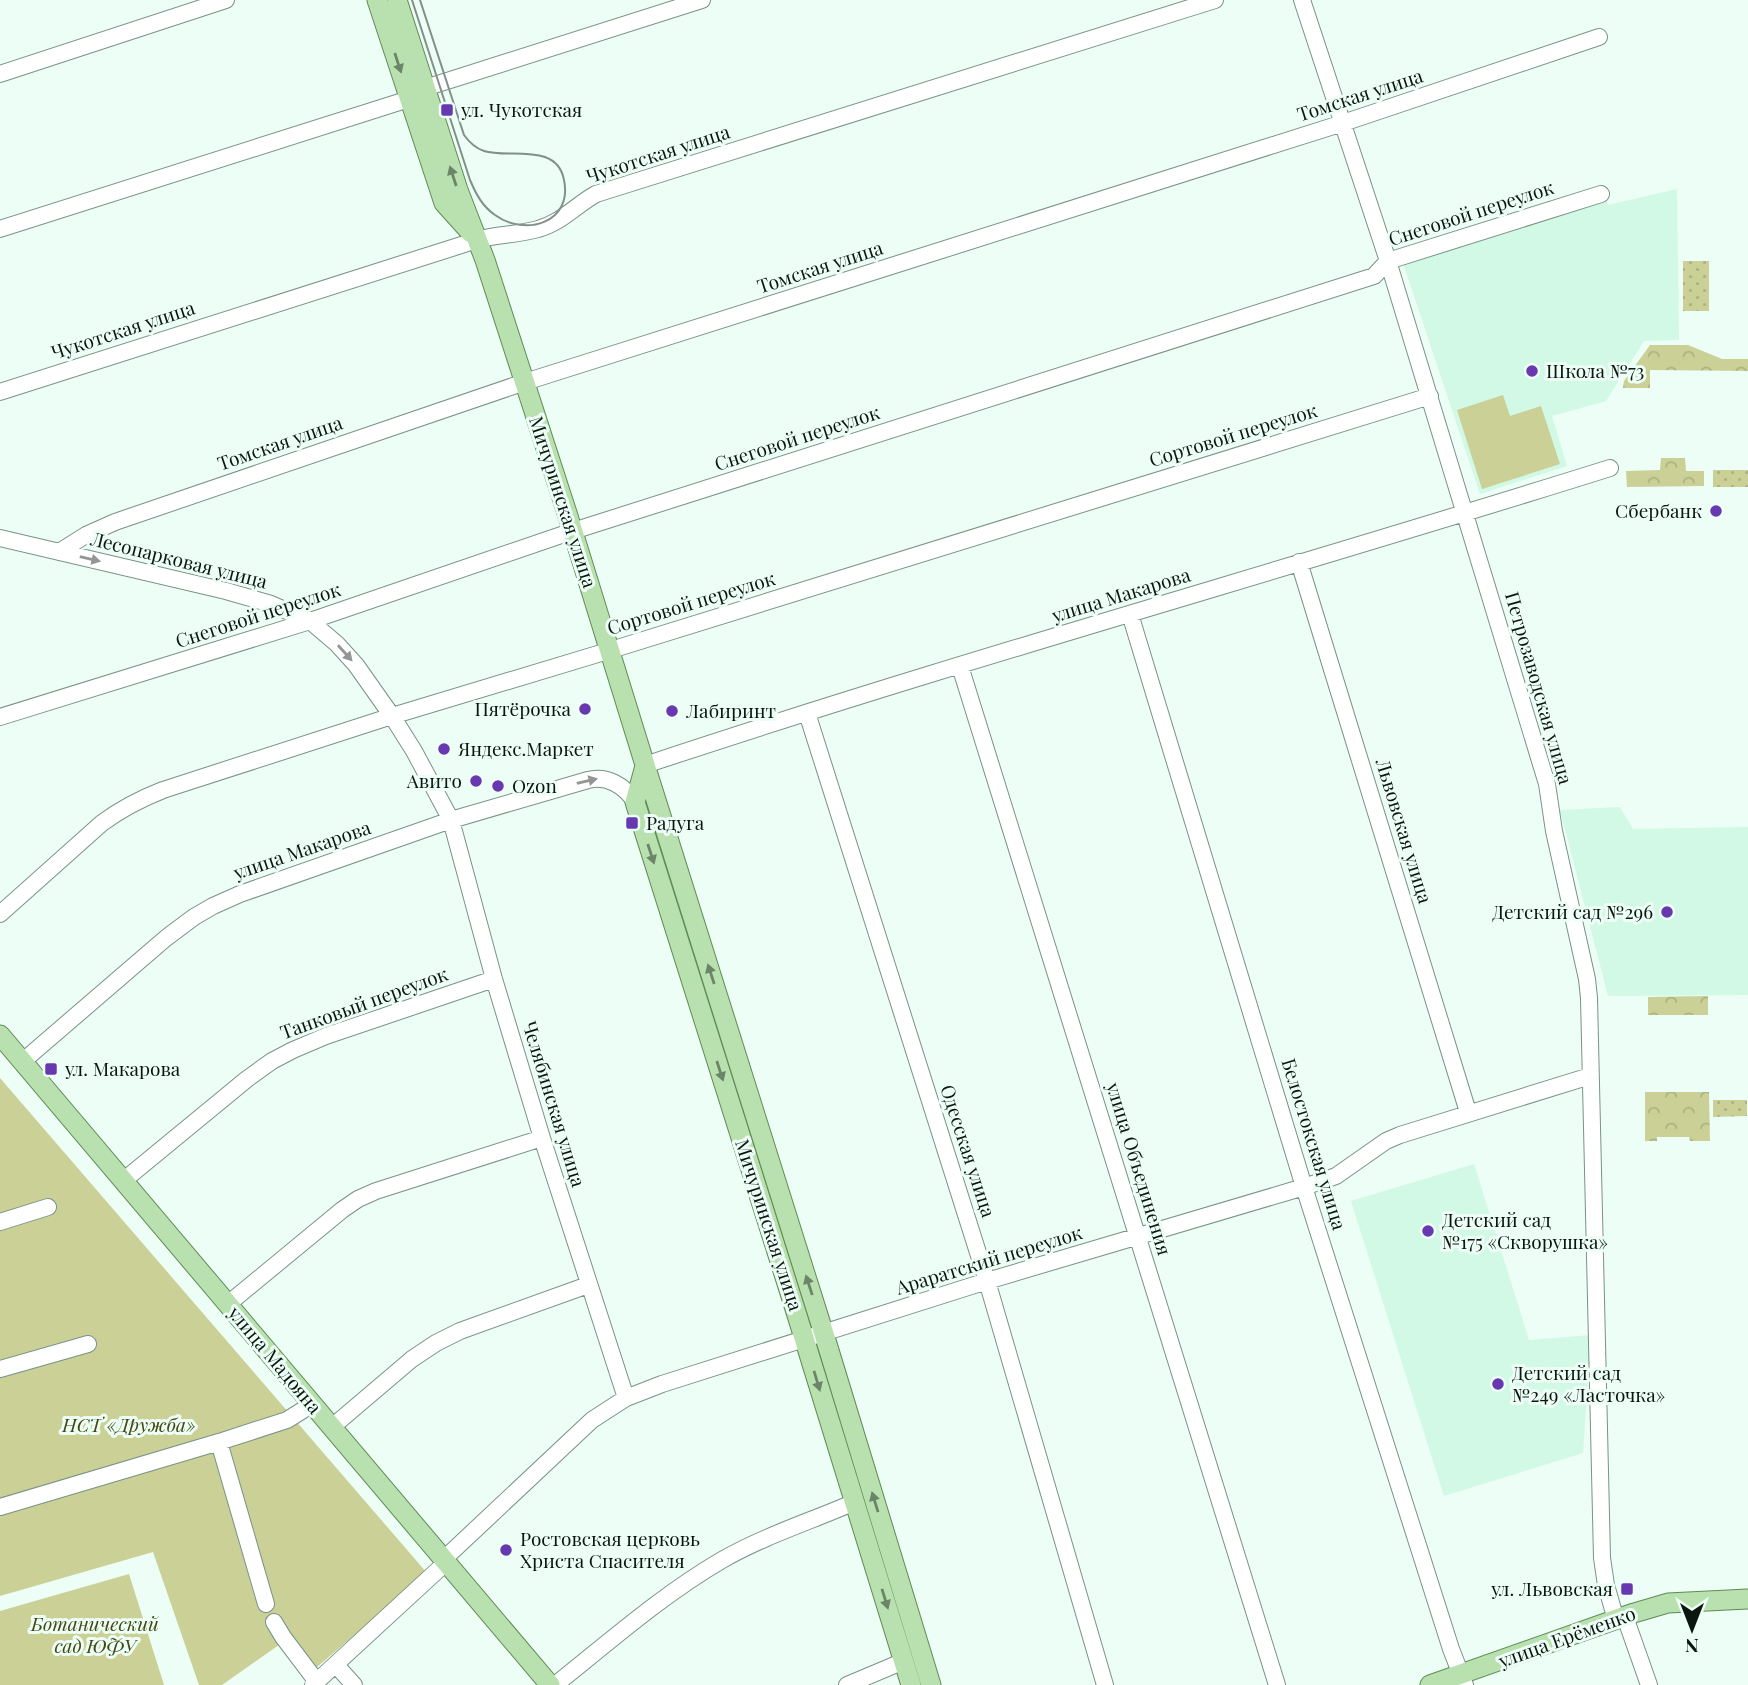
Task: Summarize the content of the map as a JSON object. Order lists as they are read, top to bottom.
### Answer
{
  "streets": {
    "main road": ["Мичуринская улица", "улица Мадояна", "улица Ерёменко"],
    "street": [
      "Томская улица",
      "Чукотская улица",
      "Снеговой переулок",
      "Сортовой переулок",
      "Лесопарковая улица",
      "улица Макарова",
      "Петрозаводская улица",
      "Львовская улица",
      "Танковый переулок",
      "Челябинская улица",
      "Белостокская улица",
      "Одесская улица",
      "улица Объединения",
      "Араратский переулок"
    ]
  },
  "crossings": [
    ["Томская улица", "Мичуринская улица"],
    ["Томская улица", "Лесопарковая улица"],
    ["Томская улица", "Петрозаводская улица"],
    ["Чукотская улица", "Мичуринская улица"],
    ["Снеговой переулок", "Мичуринская улица"],
    ["Снеговой переулок", "Лесопарковая улица"],
    ["Снеговой переулок", "Петрозаводская улица"],
    ["Сортовой переулок", "Мичуринская улица"],
    ["Сортовой переулок", "Лесопарковая улица"],
    ["Сортовой переулок", "Петрозаводская улица"],
    ["Мичуринская улица", "улица Макарова"],
    ["Мичуринская улица", "Араратский переулок"],
    ["Лесопарковая улица", "улица Макарова"],
    ["Лесопарковая улица", "Челябинская улица"],
    ["улица Макарова", "Петрозаводская улица"],
    ["улица Макарова", "Львовская улица"],
    ["улица Макарова", "Челябинская улица"],
    ["улица Макарова", "Белостокская улица"],
    ["улица Макарова", "Одесская улица"],
    ["улица Макарова", "улица Объединения"],
    ["улица Макарова", "улица Мадояна"],
    ["Петрозаводская улица", "Араратский переулок"],
    ["Петрозаводская улица", "улица Ерёменко"],
    ["Львовская улица", "Араратский переулок"],
    ["Танковый переулок", "Челябинская улица"],
    ["Танковый переулок", "улица Мадояна"],
    ["Челябинская улица", "Араратский переулок"],
    ["Белостокская улица", "Араратский переулок"],
    ["Белостокская улица", "улица Ерёменко"],
    ["Одесская улица", "Араратский переулок"],
    ["улица Объединения", "Араратский переулок"],
    ["Араратский переулок", "улица Мадояна"]
  ],
  "one_way": ["Лесопарковая улица"],
  "parks": ["НСТ «Дружба»", "Ботанический сад ЮФУ"],
  "places": {
    "transit": [
      "ул. Чукотская",
      "Радуга",
      "ул. Макарова",
      "ул. Львовская"
    ],
    "other": [
      "Школа №73",
      "Сбербанк",
      "Пятёрочка",
      "Лабиринт",
      "Яндекс.Маркет",
      "Авито",
      "Ozon",
      "Детский сад №296",
      "Детский сад №175 «Скворушка»",
      "Детский сад №249 «Ласточка»",
      "Ростовская церковь Христа Спасителя"
    ]
  },
  "north": "bottom"
}
